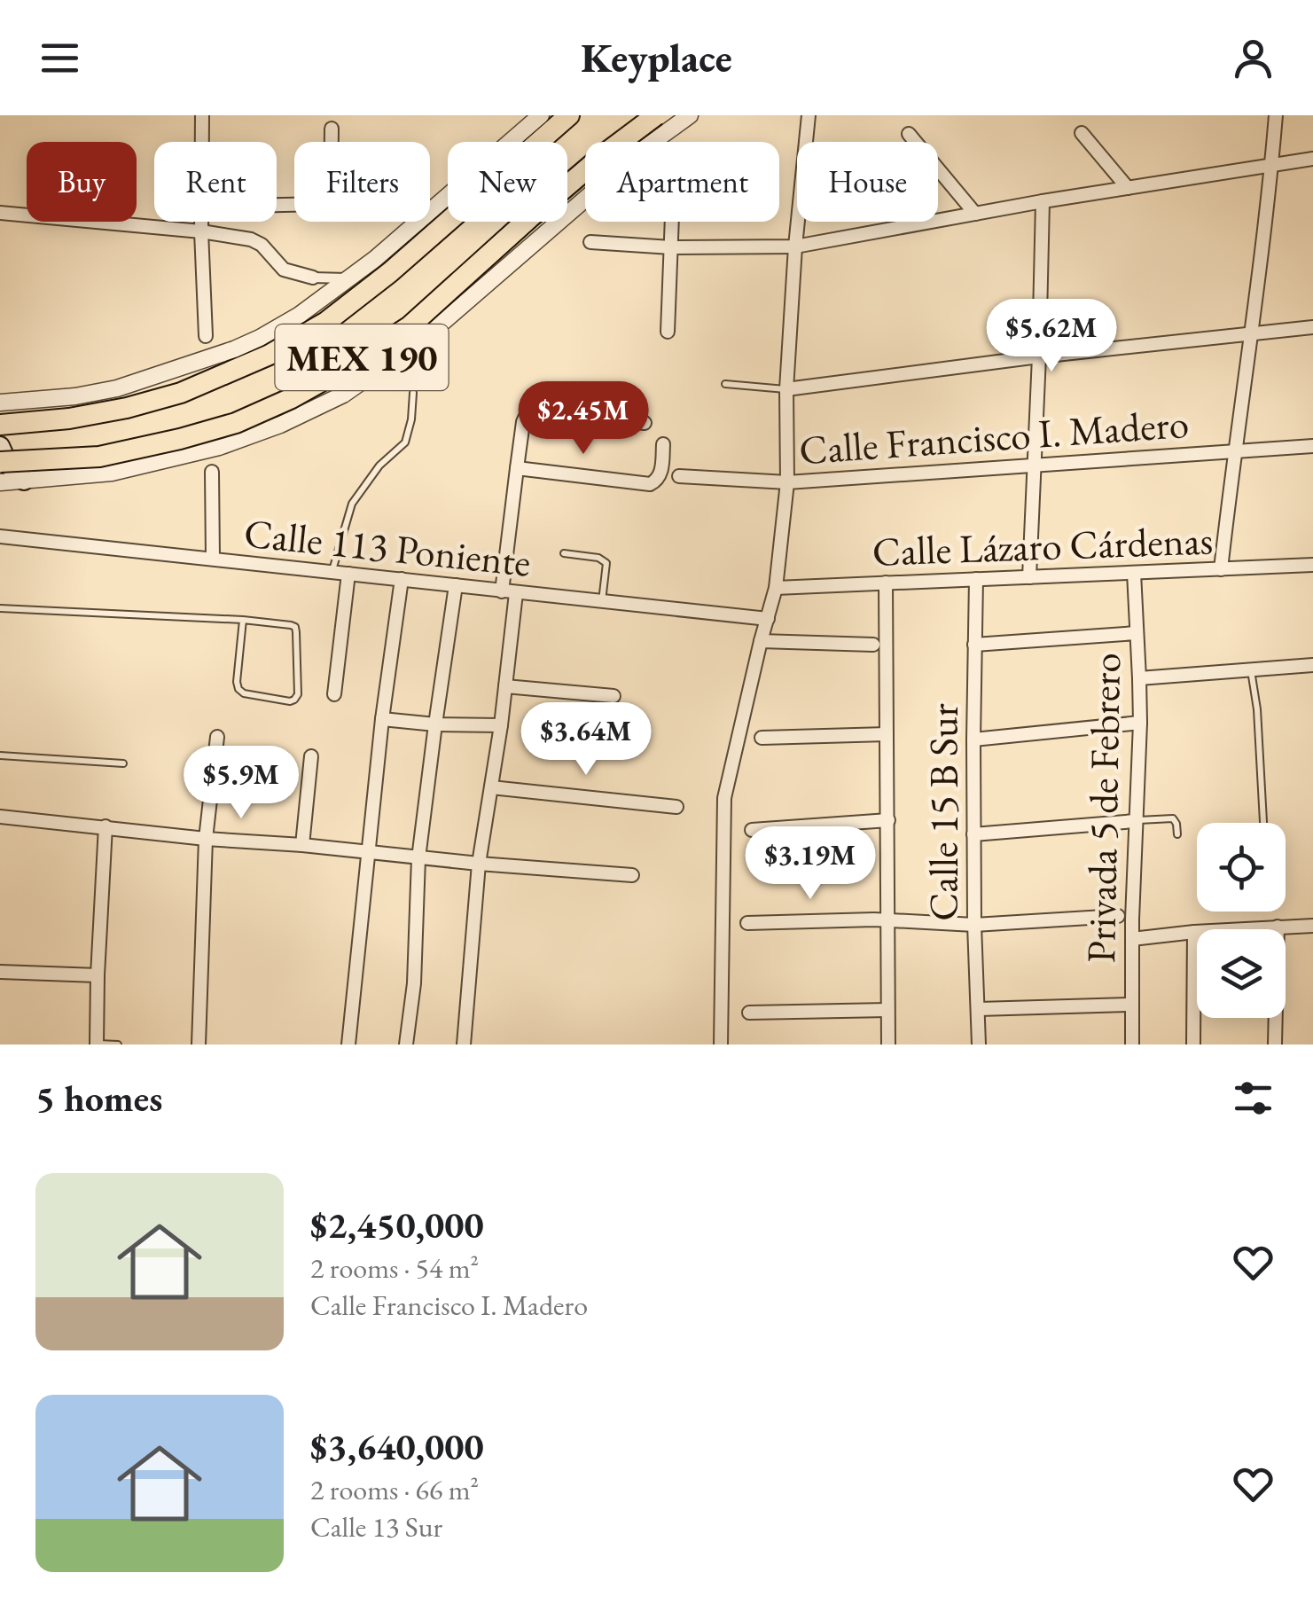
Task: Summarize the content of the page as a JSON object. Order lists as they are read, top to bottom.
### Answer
{
  "streets": {
    "highway": ["MEX 190"],
    "street": [
      "Calle Francisco I. Madero",
      "Calle Lázaro Cárdenas",
      "Calle 113 Poniente",
      "Privada 5 de Febrero",
      "Calle 15 B Sur"
    ]
  },
  "crossings": [
    ["Calle Lázaro Cárdenas", "Privada 5 de Febrero"],
    ["Calle Lázaro Cárdenas", "Calle 15 B Sur"]
  ],
  "page": {
    "header": "Keyplace",
    "chip": [
      "Buy",
      "Rent",
      "Filters",
      "New",
      "Apartment",
      "House"
    ],
    "price": [
      "$5.62M",
      "$2.45M",
      "$3.64M",
      "$5.9M",
      "$3.19M"
    ],
    "heading": "5 homes",
    "list": [
      {
        "name": "$2,450,000",
        "note": "2 rooms · 54 m² · Calle Francisco I. Madero"
      },
      {
        "name": "$3,640,000",
        "note": "2 rooms · 66 m² · Calle 13 Sur"
      }
    ]
  }
}
